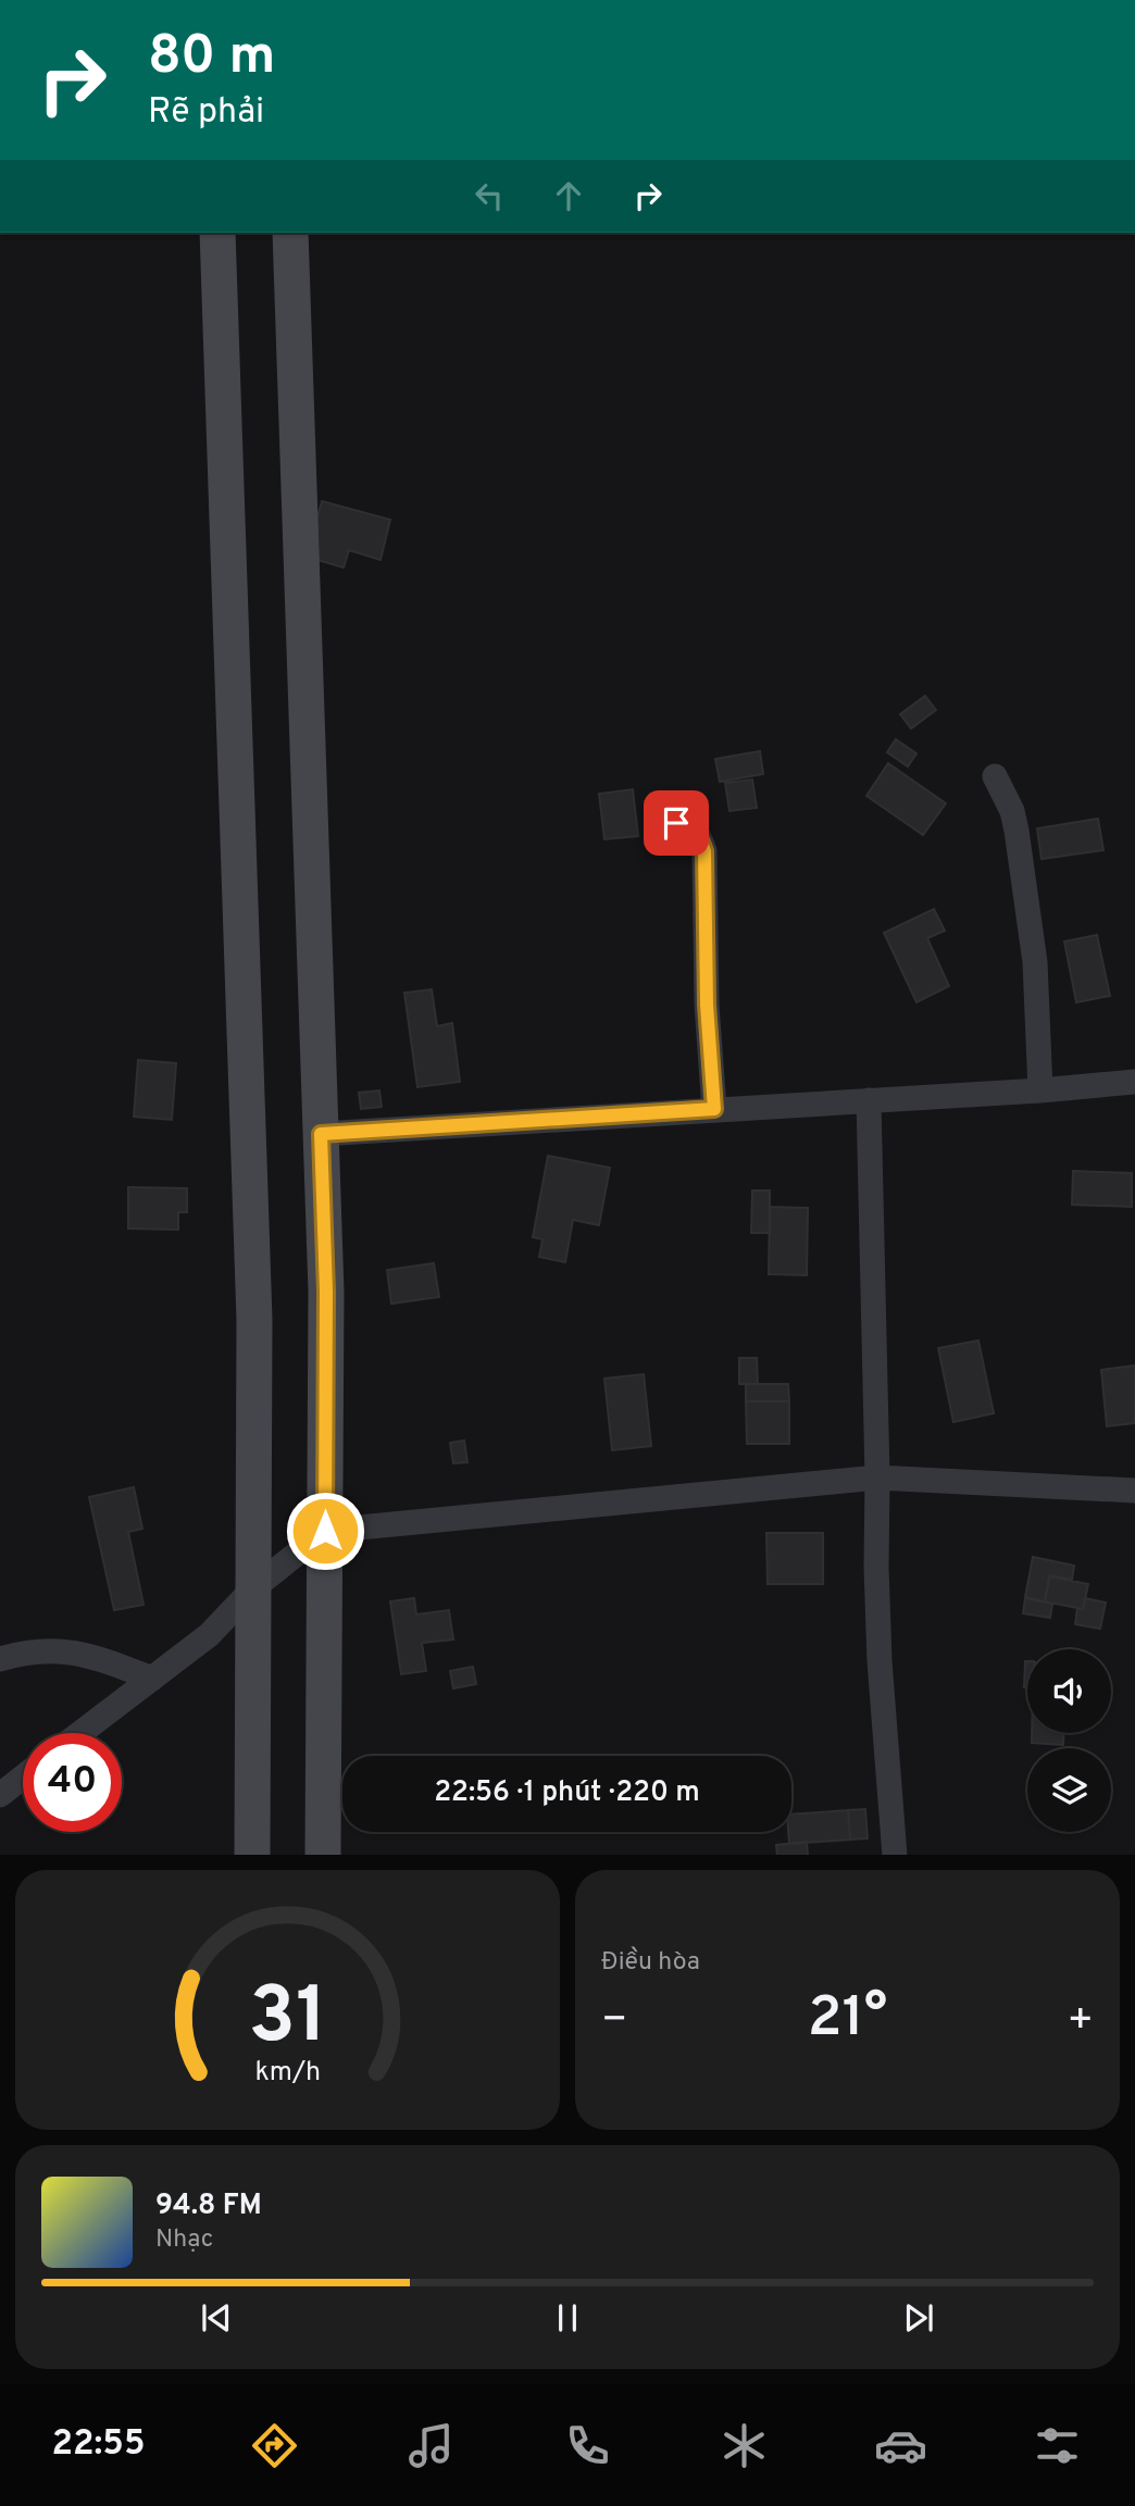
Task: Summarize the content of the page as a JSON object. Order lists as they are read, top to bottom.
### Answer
{
  "page": {
    "turn": ["80 m", "Rẽ phải"],
    "limit": "40",
    "trip": "22:56 · 1 phút · 220 m",
    "tile": "Điều hòa",
    "heat": ["−", "21°", "+"],
    "song": ["94.8 FM", "Nhạc"],
    "tabs": "22:55",
    "gauge": ["31", "km/h"]
  }
}
